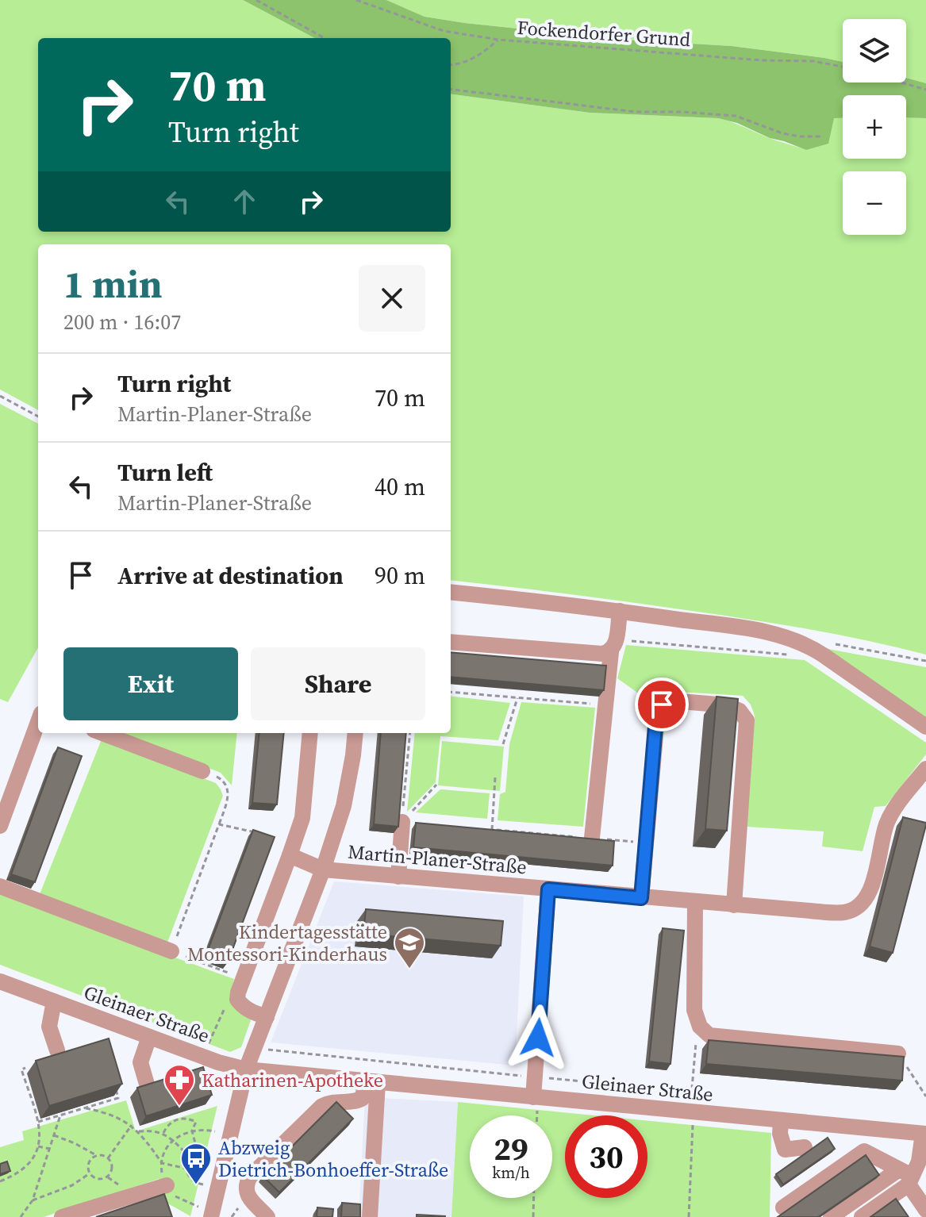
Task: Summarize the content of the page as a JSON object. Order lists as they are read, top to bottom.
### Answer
{
  "streets": {
    "street": ["Martin-Planer-Straße", "Gleinaer Straße"],
    "path": ["Fockendorfer Grund"]
  },
  "crossings": [
    ["Martin-Planer-Straße", "Gleinaer Straße"]
  ],
  "places": {
    "school or university": ["Kindertagesstätte Montessori-Kinderhaus"],
    "pharmacy": ["Katharinen-Apotheke"],
    "bus stop": ["Abzweig Dietrich-Bonhoeffer-Straße"]
  },
  "page": {
    "map_buttons": ["+", "−"],
    "turn": ["70 m", "Turn right"],
    "heading": ["1 min", "200 m · 16:07"],
    "list": [
      {
        "name": "Turn right",
        "note": "Martin-Planer-Straße",
        "value": "70 m"
      },
      {
        "name": "Turn left",
        "note": "Martin-Planer-Straße",
        "value": "40 m"
      },
      {
        "name": "Arrive at destination",
        "value": "90 m"
      }
    ],
    "buttons": ["Exit", "Share"],
    "speed": "29 km/h",
    "limit": "30"
  }
}
